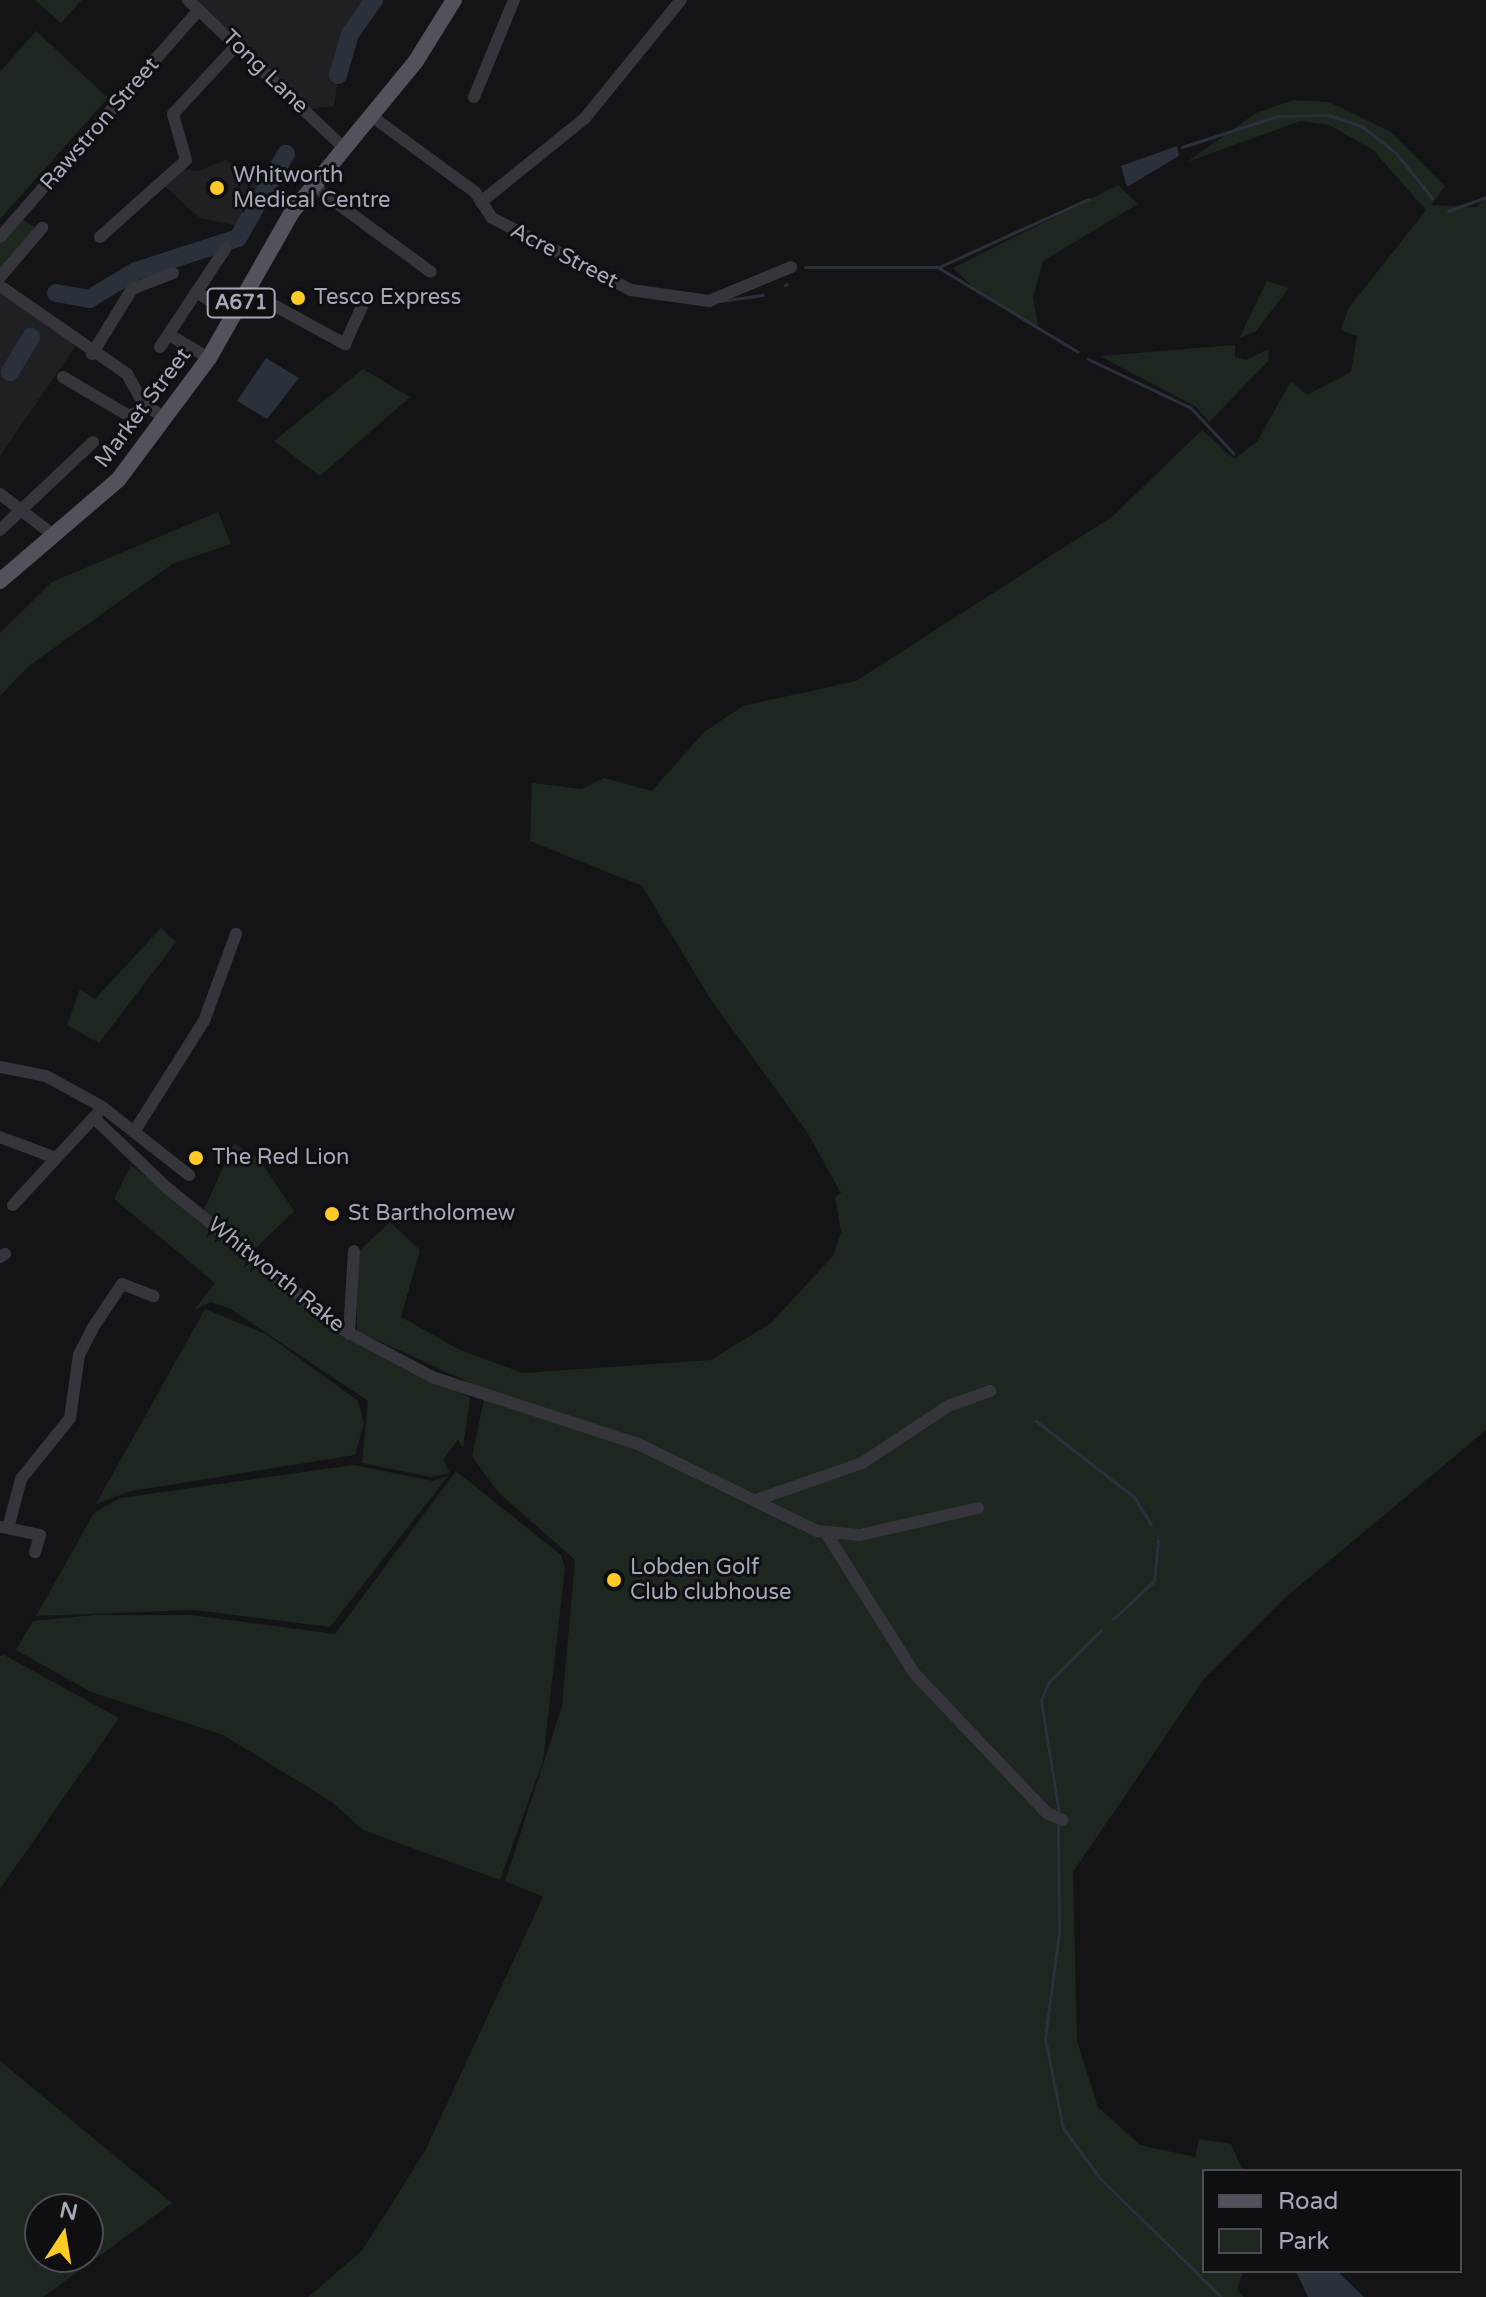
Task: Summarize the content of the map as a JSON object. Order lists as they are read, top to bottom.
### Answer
{
  "streets": {
    "main road": ["A671", "Market Street"],
    "street": [
      "Tong Lane",
      "Rawstron Street",
      "Acre Street",
      "Whitworth Rake"
    ]
  },
  "crossings": [
    ["Tong Lane", "Rawstron Street"],
    ["Tong Lane", "Market Street"],
    ["Acre Street", "Market Street"]
  ],
  "places": [
    "Whitworth Medical Centre",
    "Tesco Express",
    "The Red Lion",
    "St Bartholomew",
    "Lobden Golf Club clubhouse"
  ],
  "legend": ["Road", "Park"],
  "north": "top"
}
